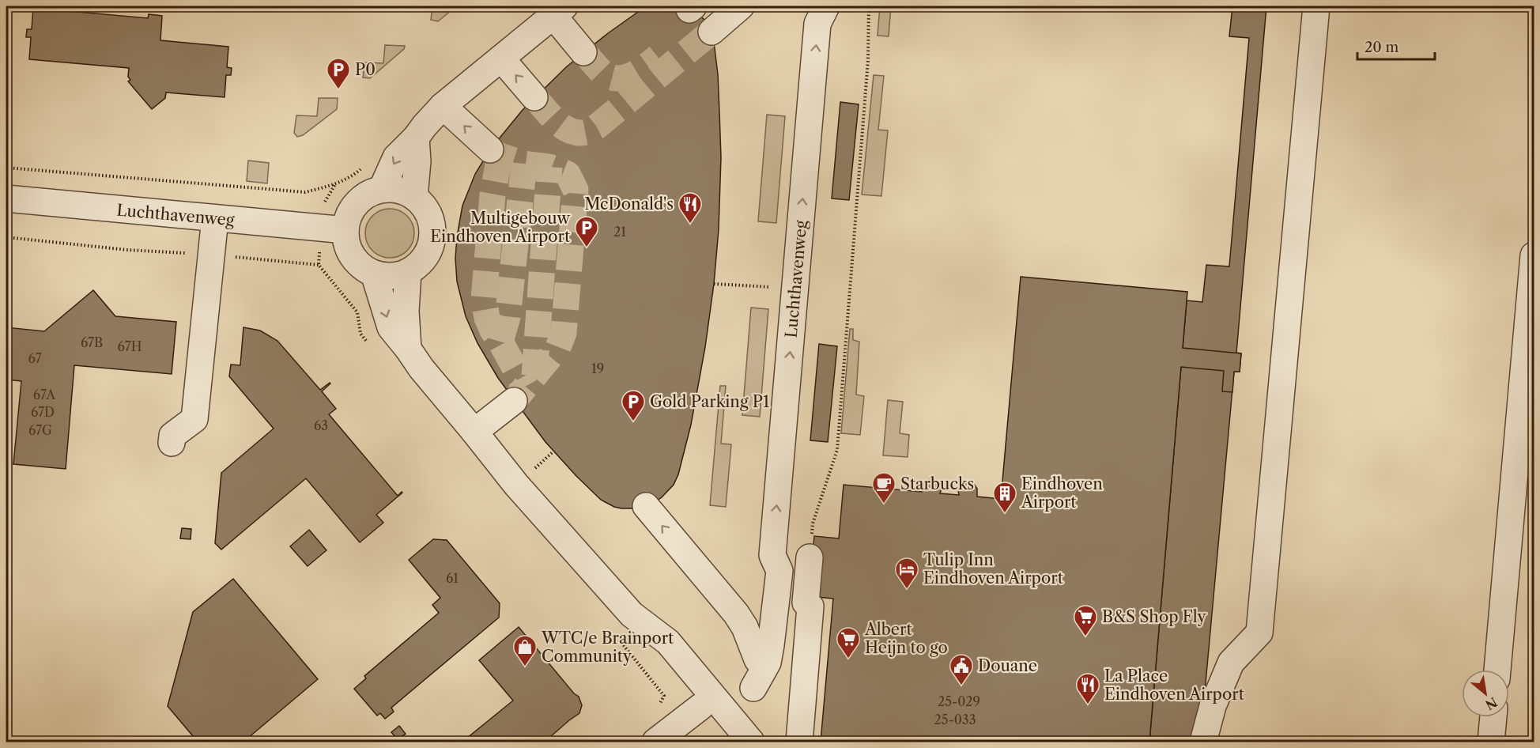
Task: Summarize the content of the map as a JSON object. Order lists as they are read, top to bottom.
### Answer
{
  "streets": {
    "street": ["Luchthavenweg"]
  },
  "one_way": ["Luchthavenweg"],
  "places": {
    "parking": ["P0", "Multigebouw Eindhoven Airport", "Gold Parking P1"],
    "restaurant": ["McDonald's", "La Place Eindhoven Airport"],
    "cafe": ["Starbucks"],
    "building": ["Eindhoven Airport"],
    "hotel": ["Tulip Inn Eindhoven Airport"],
    "supermarket": ["B&S Shop Fly", "Albert Heijn to go"],
    "shop": ["WTC/e Brainport Community"],
    "public building": ["Douane"]
  },
  "house_numbers": [
    "21",
    "67B",
    "67H",
    "67",
    "19",
    "67A",
    "67D",
    "63",
    "67G",
    "61",
    "25-029",
    "25-033"
  ],
  "scale_bar": "20 m",
  "north": "bottom right"
}
